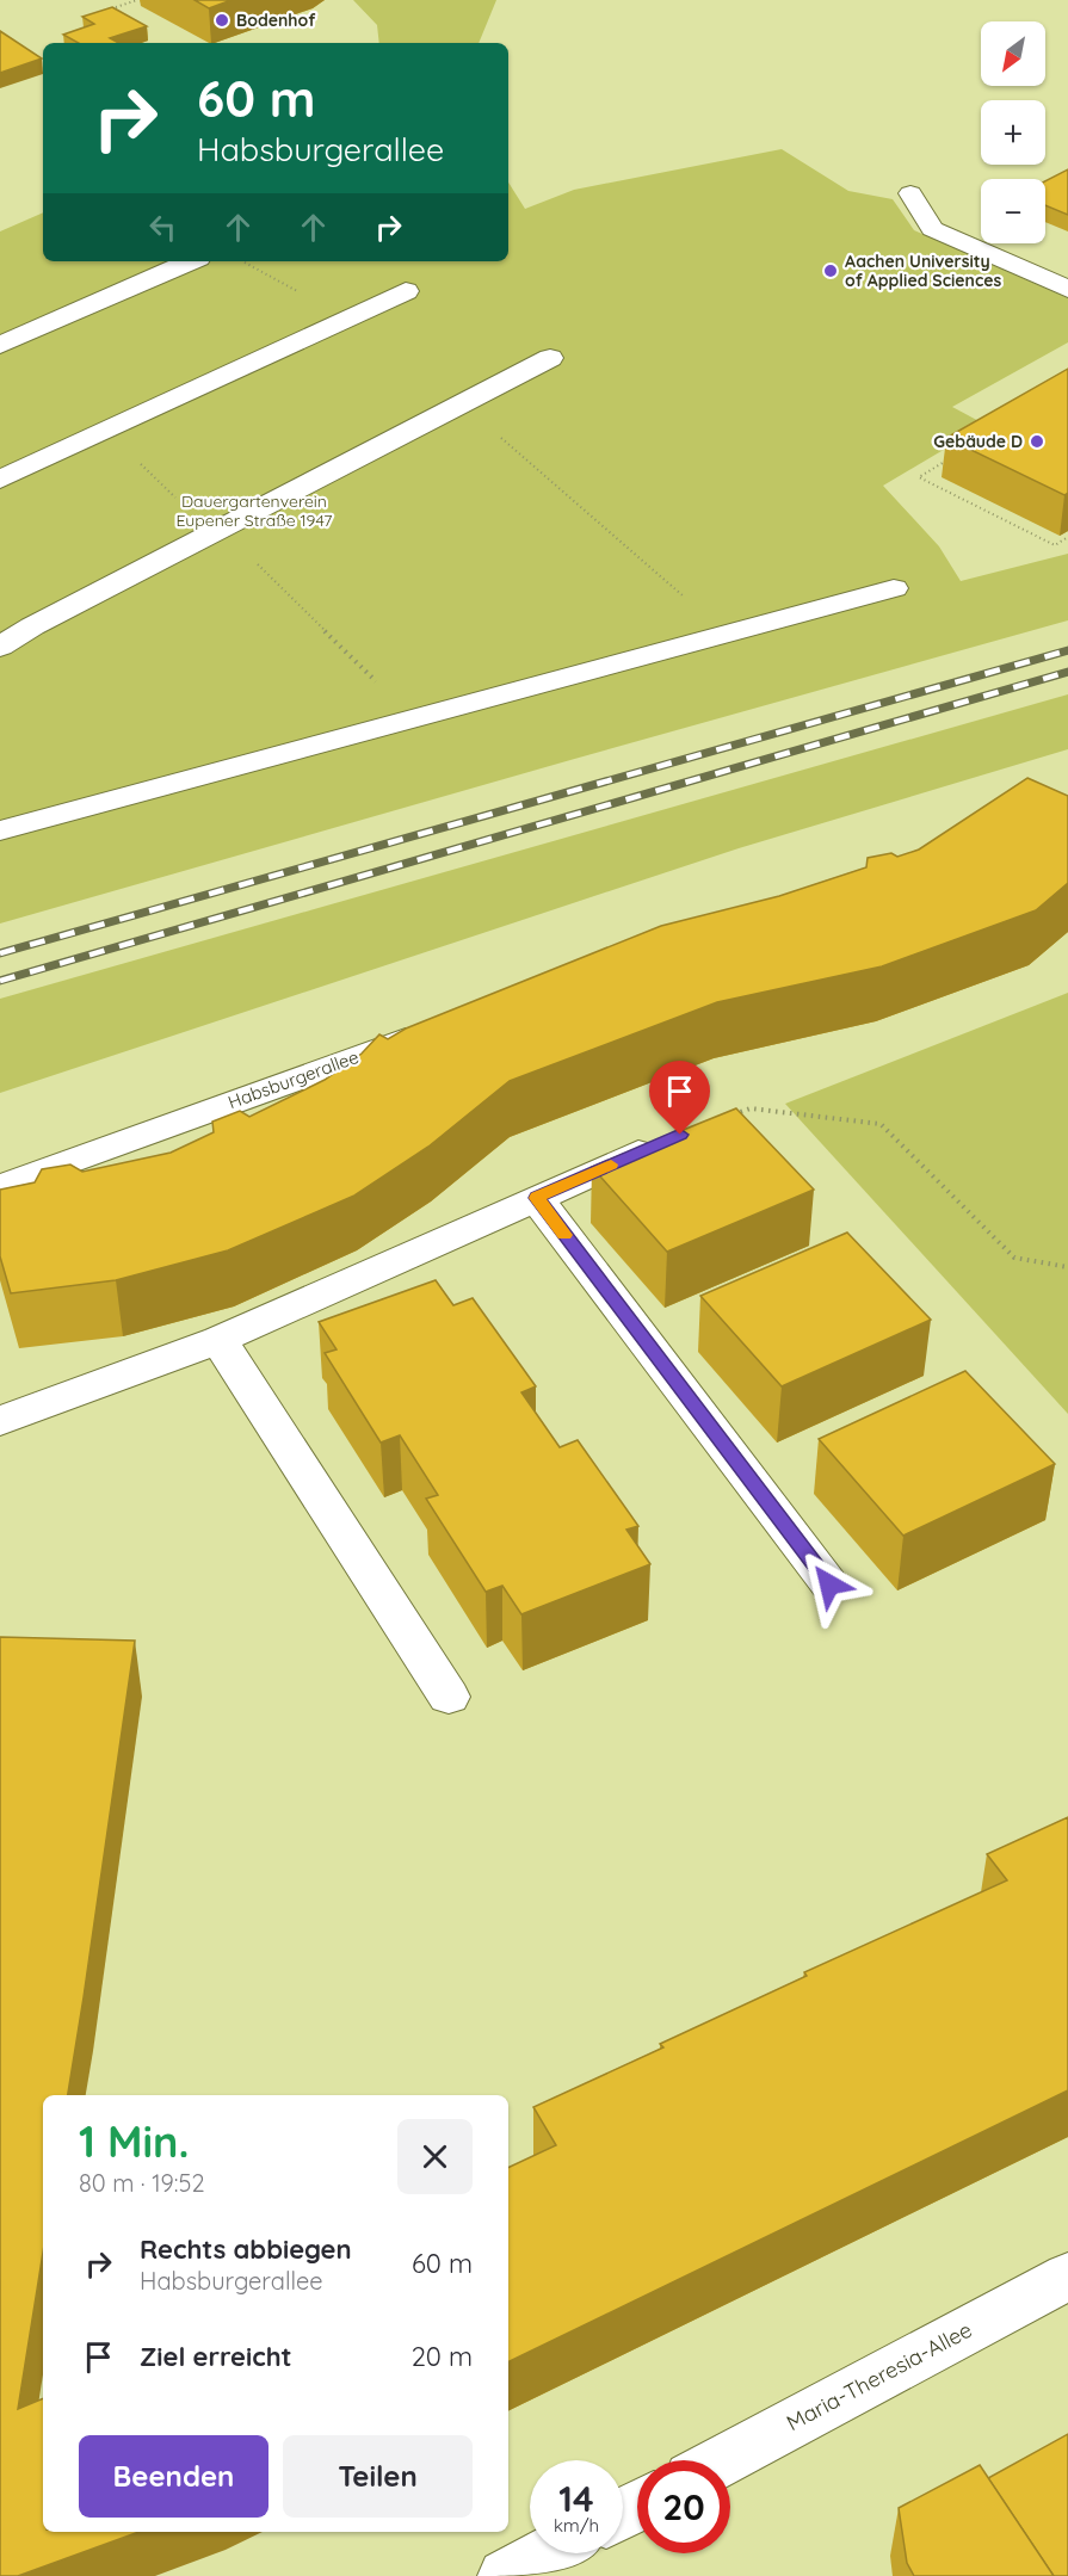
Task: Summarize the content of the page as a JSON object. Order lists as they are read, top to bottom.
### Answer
{
  "streets": {
    "street": ["Maria-Theresia-Allee"],
    "lane": ["Habsburgerallee"]
  },
  "parks": ["Dauergartenverein Eupener Straße 1947"],
  "places": ["Bodenhof", "Aachen University of Applied Sciences", "Gebäude D"],
  "north": "bottom left",
  "page": {
    "map_buttons": ["+", "−"],
    "turn": ["60 m", "Habsburgerallee"],
    "heading": ["1 Min.", "80 m · 19:52"],
    "list": [
      {
        "name": "Rechts abbiegen",
        "note": "Habsburgerallee",
        "value": "60 m"
      },
      {
        "name": "Ziel erreicht",
        "value": "20 m"
      }
    ],
    "buttons": ["Beenden", "Teilen"],
    "speed": "14 km/h",
    "limit": "20"
  }
}
